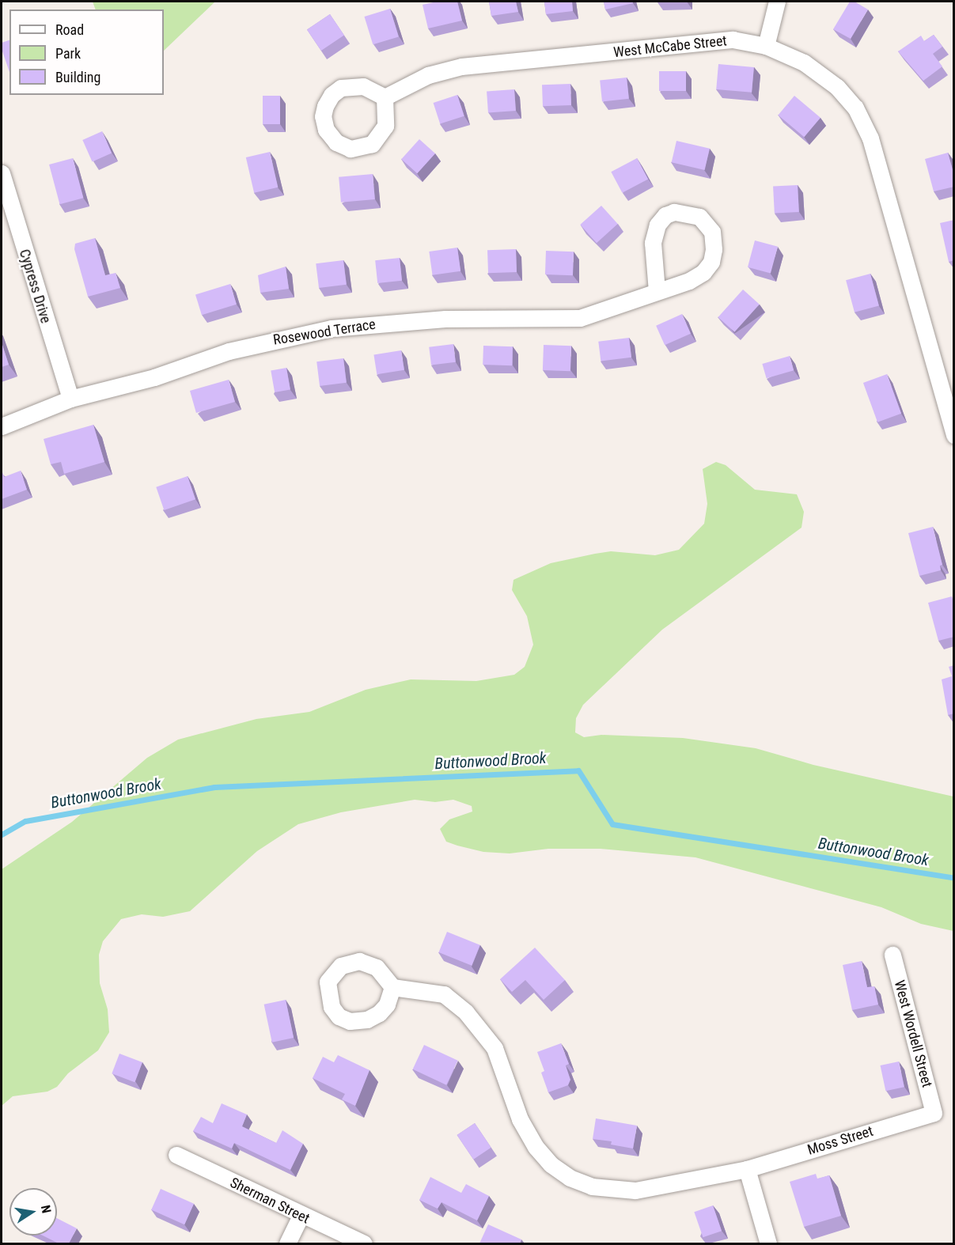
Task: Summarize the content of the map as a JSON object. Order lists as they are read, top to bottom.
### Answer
{
  "streets": {
    "street": [
      "West McCabe Street",
      "Cypress Drive",
      "Rosewood Terrace",
      "West Wordell Street",
      "Moss Street",
      "Sherman Street"
    ]
  },
  "crossings": [
    ["Cypress Drive", "Rosewood Terrace"],
    ["West Wordell Street", "Moss Street"]
  ],
  "water": ["Buttonwood Brook"],
  "legend": ["Road", "Park", "Building"],
  "north": "right"
}
